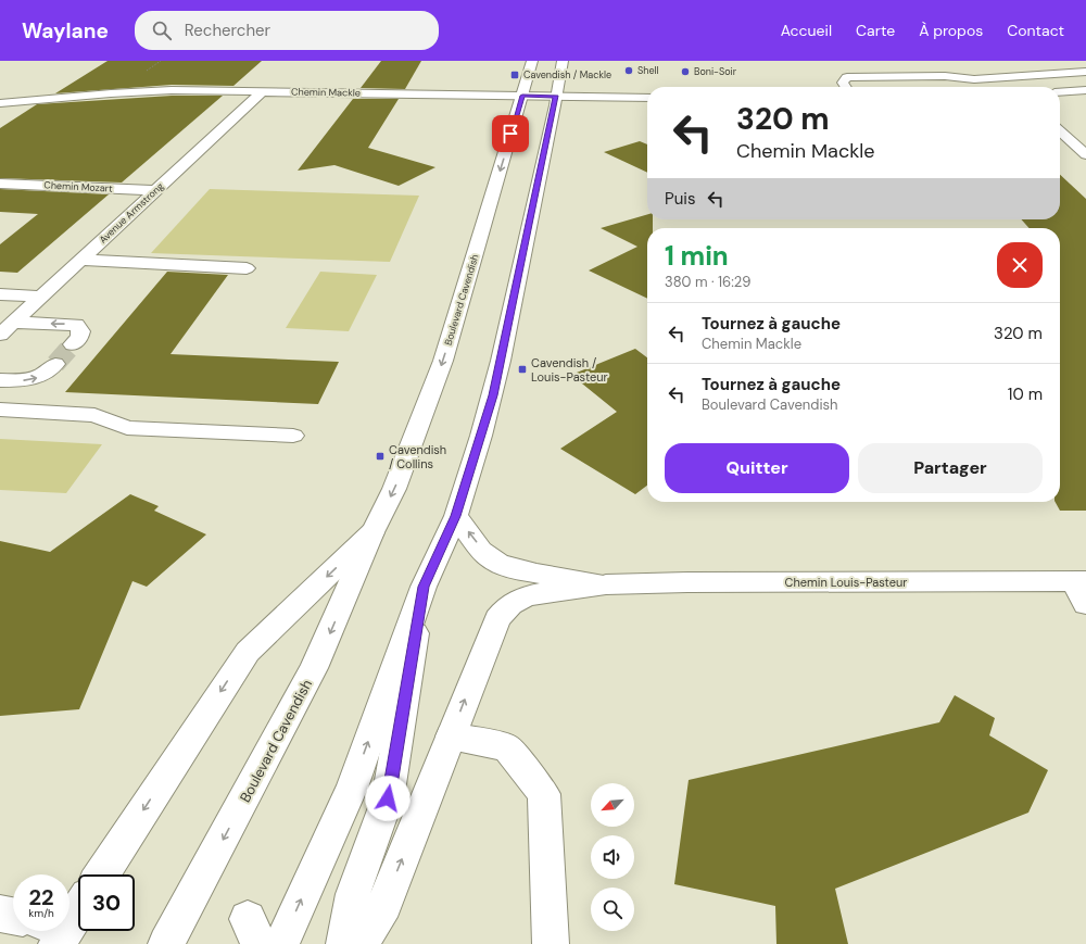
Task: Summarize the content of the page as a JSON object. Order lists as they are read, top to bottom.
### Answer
{
  "streets": {
    "main road": [
      "Chemin Mackle",
      "Chemin Mozart",
      "Avenue Armstrong",
      "Boulevard Cavendish",
      "Chemin Louis-Pasteur"
    ]
  },
  "crossings": [
    ["Chemin Mackle", "Avenue Armstrong"],
    ["Chemin Mackle", "Boulevard Cavendish"],
    ["Chemin Mozart", "Avenue Armstrong"]
  ],
  "places": {
    "other": ["Shell", "Boni-Soir"],
    "transit": ["Cavendish / Mackle", "Cavendish / Louis-Pasteur", "Cavendish / Collins"]
  },
  "north": "bottom left",
  "page": {
    "header": "Waylane",
    "search": "Rechercher",
    "nav": [
      "Accueil",
      "Carte",
      "À propos",
      "Contact"
    ],
    "turn": ["320 m", "Chemin Mackle"],
    "then": "Puis",
    "heading": ["1 min", "380 m · 16:29"],
    "list": [
      {
        "name": "Tournez à gauche",
        "note": "Chemin Mackle",
        "value": "320 m"
      },
      {
        "name": "Tournez à gauche",
        "note": "Boulevard Cavendish",
        "value": "10 m"
      }
    ],
    "buttons": ["Quitter", "Partager"],
    "speed": "22 km/h",
    "limit": "30"
  }
}
